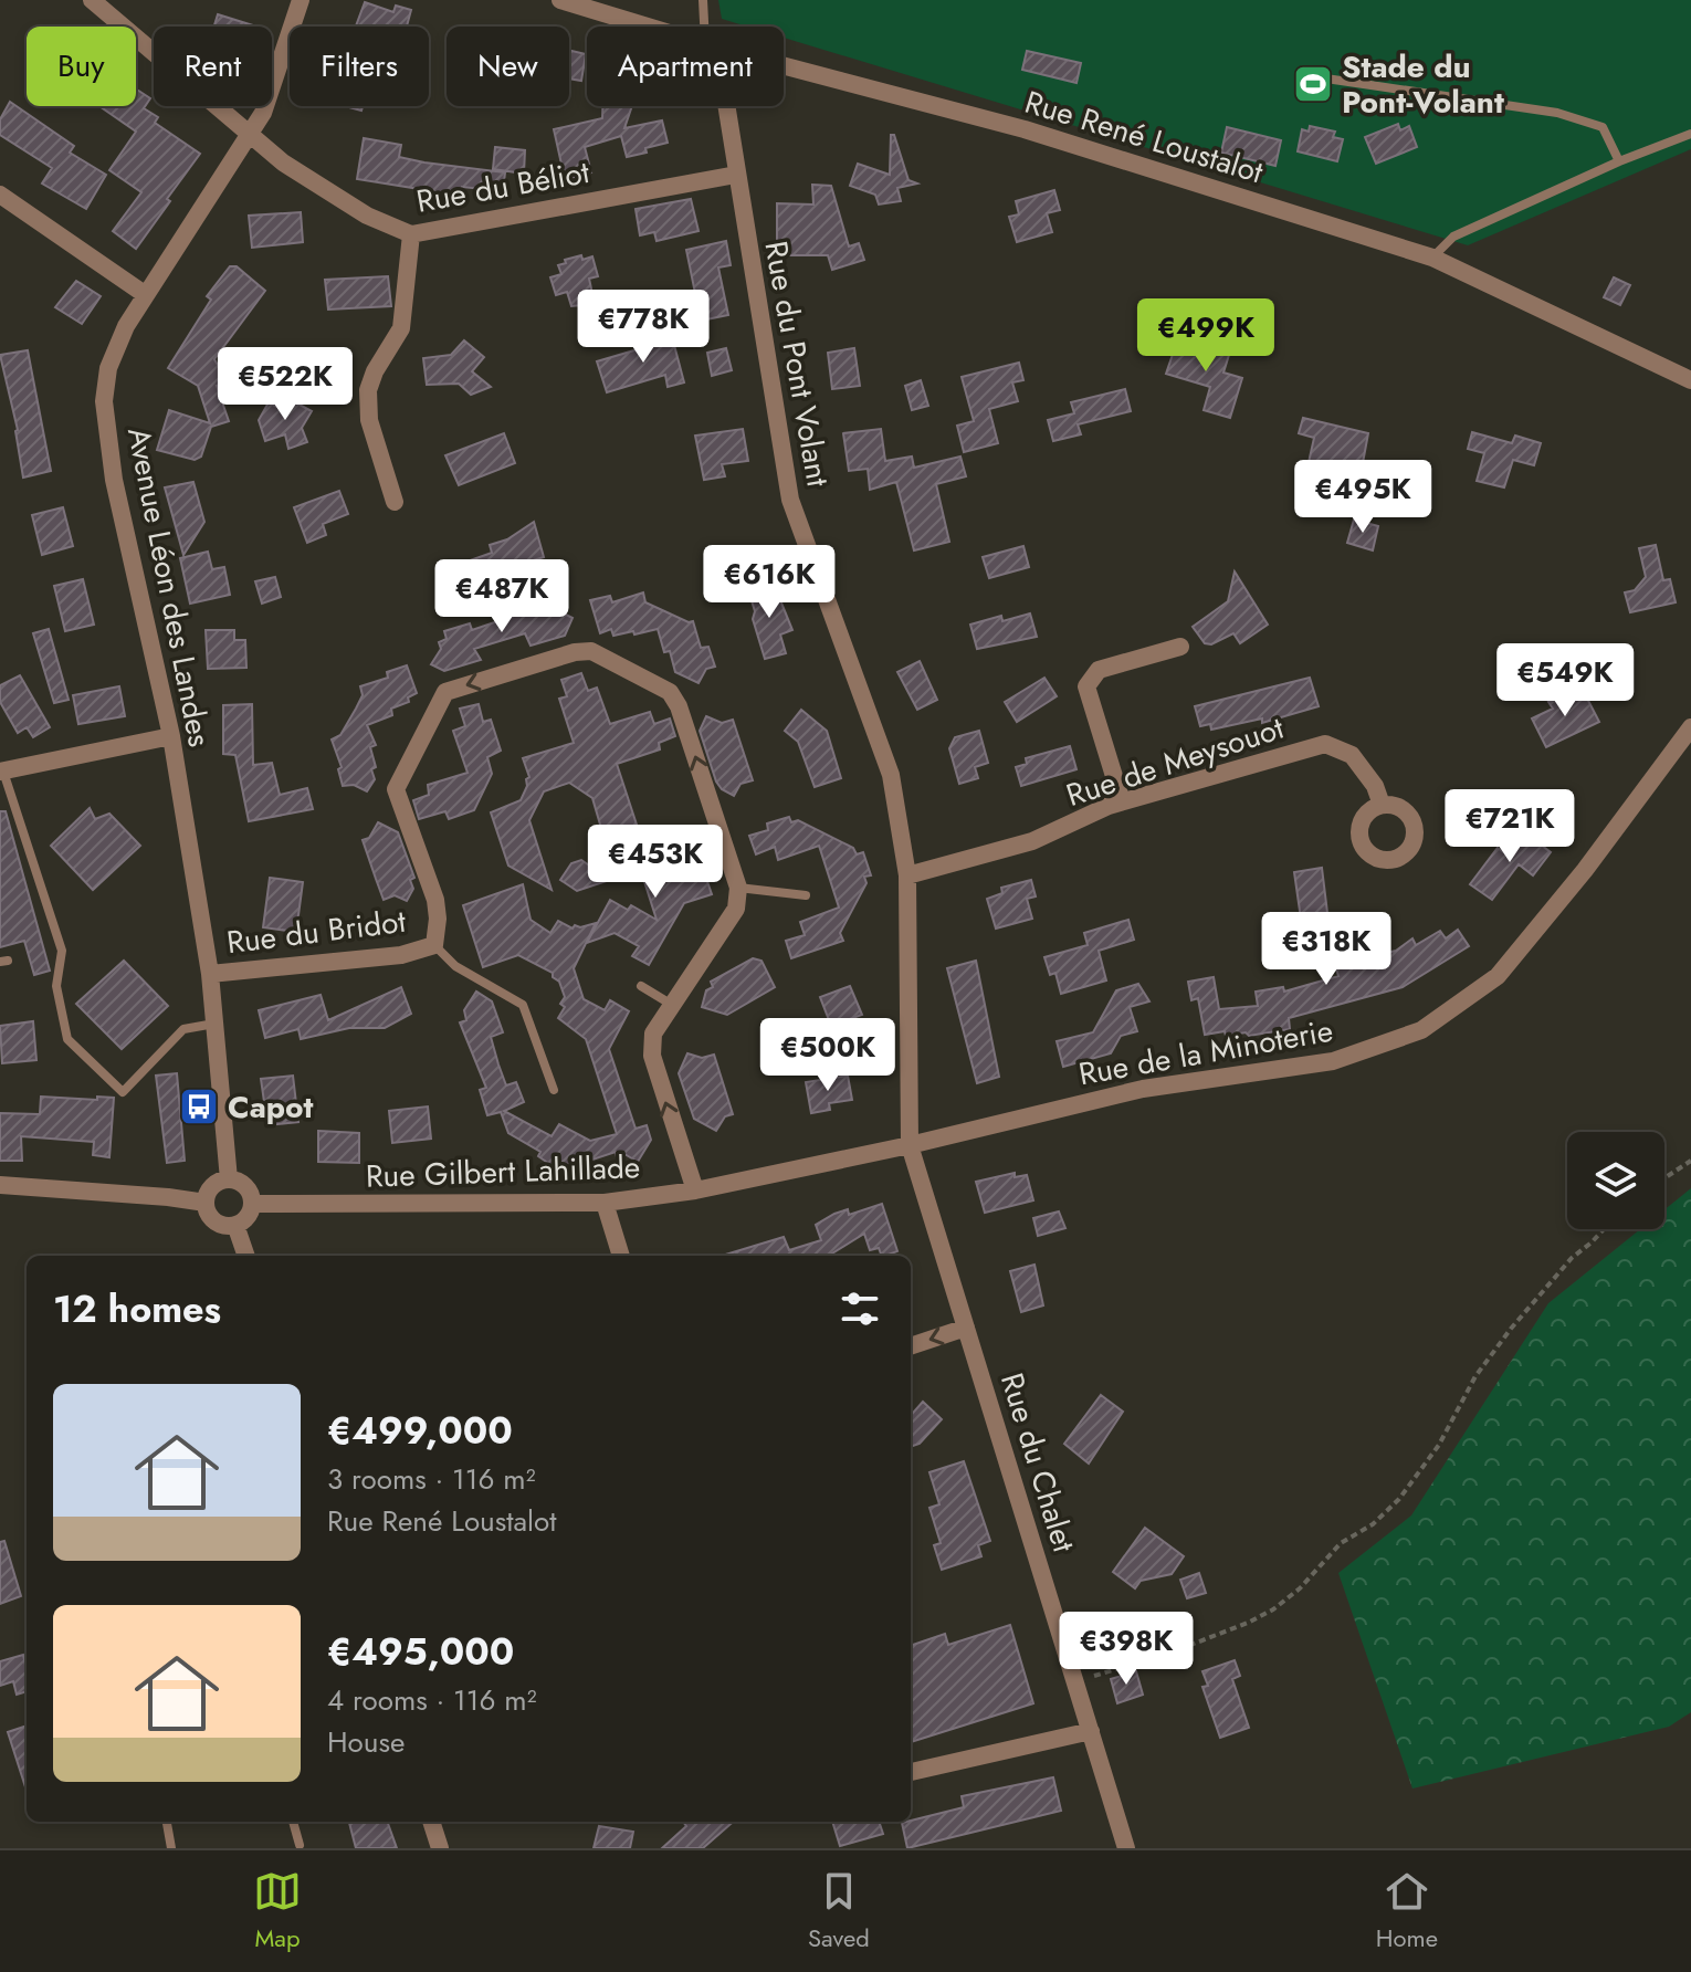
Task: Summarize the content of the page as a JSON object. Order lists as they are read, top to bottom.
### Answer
{
  "streets": {
    "street": [
      "Rue René Loustalot",
      "Rue du Béliot",
      "Rue du Pont Volant",
      "Avenue Léon des Landes",
      "Rue de Meysouot",
      "Rue du Bridot",
      "Rue de la Minoterie",
      "Rue Gilbert Lahillade",
      "Rue du Chalet"
    ]
  },
  "crossings": [
    ["Rue du Béliot", "Rue du Pont Volant"],
    ["Rue du Béliot", "Avenue Léon des Landes"],
    ["Rue du Pont Volant", "Rue de Meysouot"],
    ["Rue du Pont Volant", "Rue de la Minoterie"],
    ["Rue du Pont Volant", "Rue Gilbert Lahillade"],
    ["Rue du Pont Volant", "Rue du Chalet"],
    ["Avenue Léon des Landes", "Rue du Bridot"],
    ["Avenue Léon des Landes", "Rue Gilbert Lahillade"],
    ["Rue de la Minoterie", "Rue Gilbert Lahillade"],
    ["Rue de la Minoterie", "Rue du Chalet"],
    ["Rue Gilbert Lahillade", "Rue du Chalet"]
  ],
  "places": {
    "sports": ["Stade du Pont-Volant"],
    "bus stop": ["Capot"]
  },
  "page": {
    "chip": [
      "Buy",
      "Rent",
      "Filters",
      "New",
      "Apartment"
    ],
    "price": [
      "€778K",
      "€499K",
      "€522K",
      "€495K",
      "€616K",
      "€487K",
      "€549K",
      "€721K",
      "€453K",
      "€318K",
      "€500K",
      "€398K"
    ],
    "heading": "12 homes",
    "list": [
      {
        "name": "€499,000",
        "note": "3 rooms · 116 m² · Rue René Loustalot"
      },
      {
        "name": "€495,000",
        "note": "4 rooms · 116 m² · House"
      }
    ],
    "tabs": ["Map", "Saved", "Home"]
  }
}
